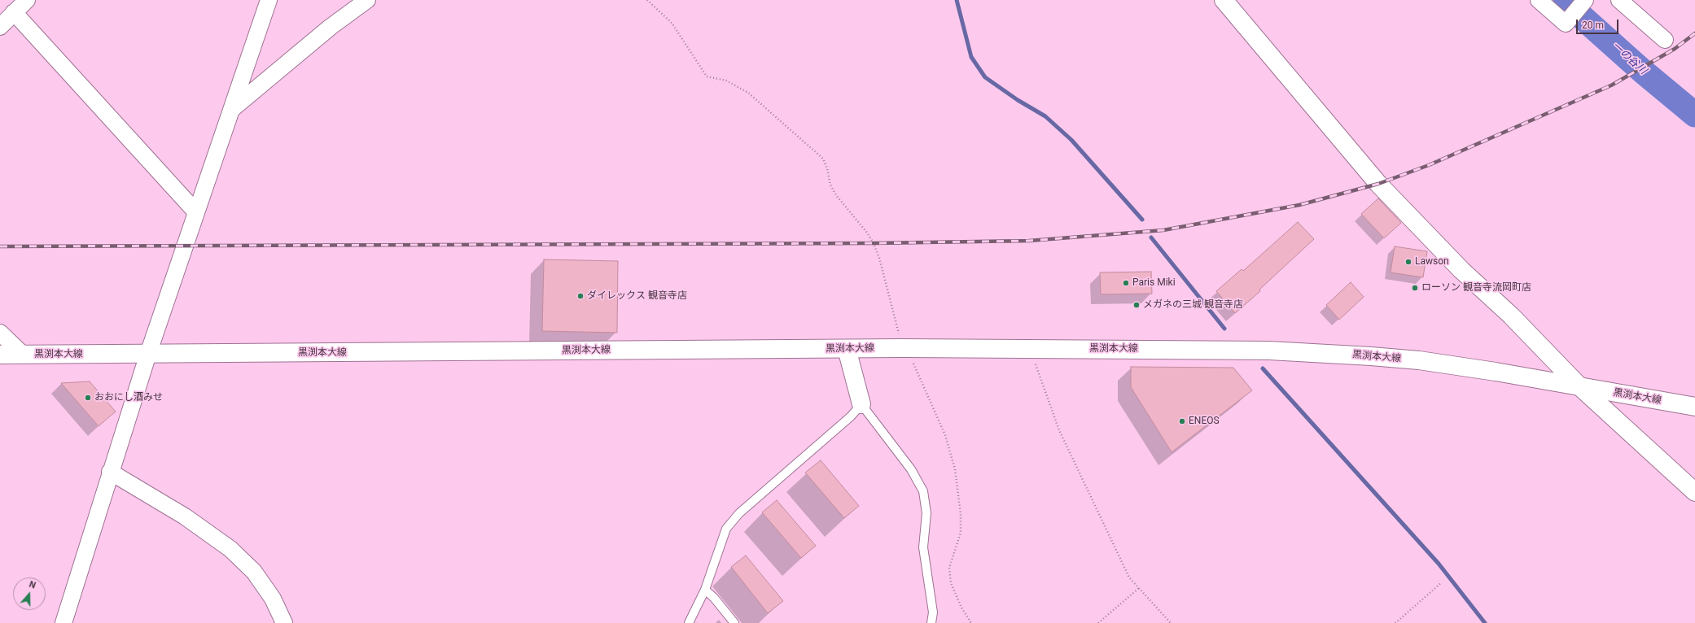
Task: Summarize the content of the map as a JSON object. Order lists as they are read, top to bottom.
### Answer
{
  "streets": {
    "main road": ["黒渕本大線"]
  },
  "water": ["一の谷川"],
  "places": [
    "Lawson",
    "Paris Miki",
    "ローソン 観音寺流岡町店",
    "ダイレックス 観音寺店",
    "メガネの三城 観音寺店",
    "おおにし酒みせ",
    "ENEOS"
  ],
  "scale_bar": "20 m",
  "north": "top"
}
